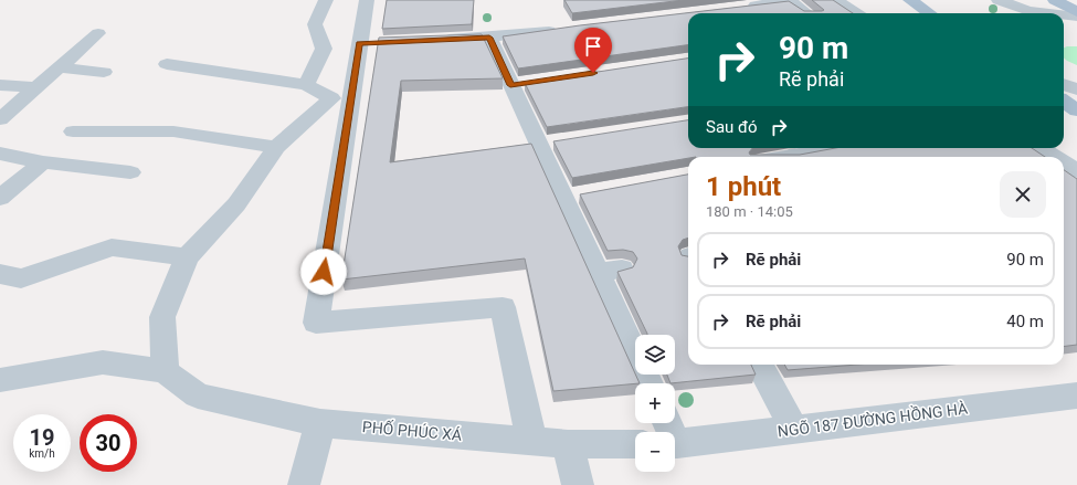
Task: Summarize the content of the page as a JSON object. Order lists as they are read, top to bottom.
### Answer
{
  "streets": {
    "street": ["NGÕ 187 ĐƯỜNG HỒNG HÀ", "PHỐ PHÚC XÁ"]
  },
  "page": {
    "turn": ["90 m", "Rẽ phải"],
    "then": "Sau đó",
    "heading": ["1 phút", "180 m · 14:05"],
    "list": [
      {
        "name": "Rẽ phải",
        "value": "90 m"
      },
      {
        "name": "Rẽ phải",
        "value": "40 m"
      }
    ],
    "map_buttons": ["+", "−"],
    "speed": "19 km/h",
    "limit": "30"
  }
}
